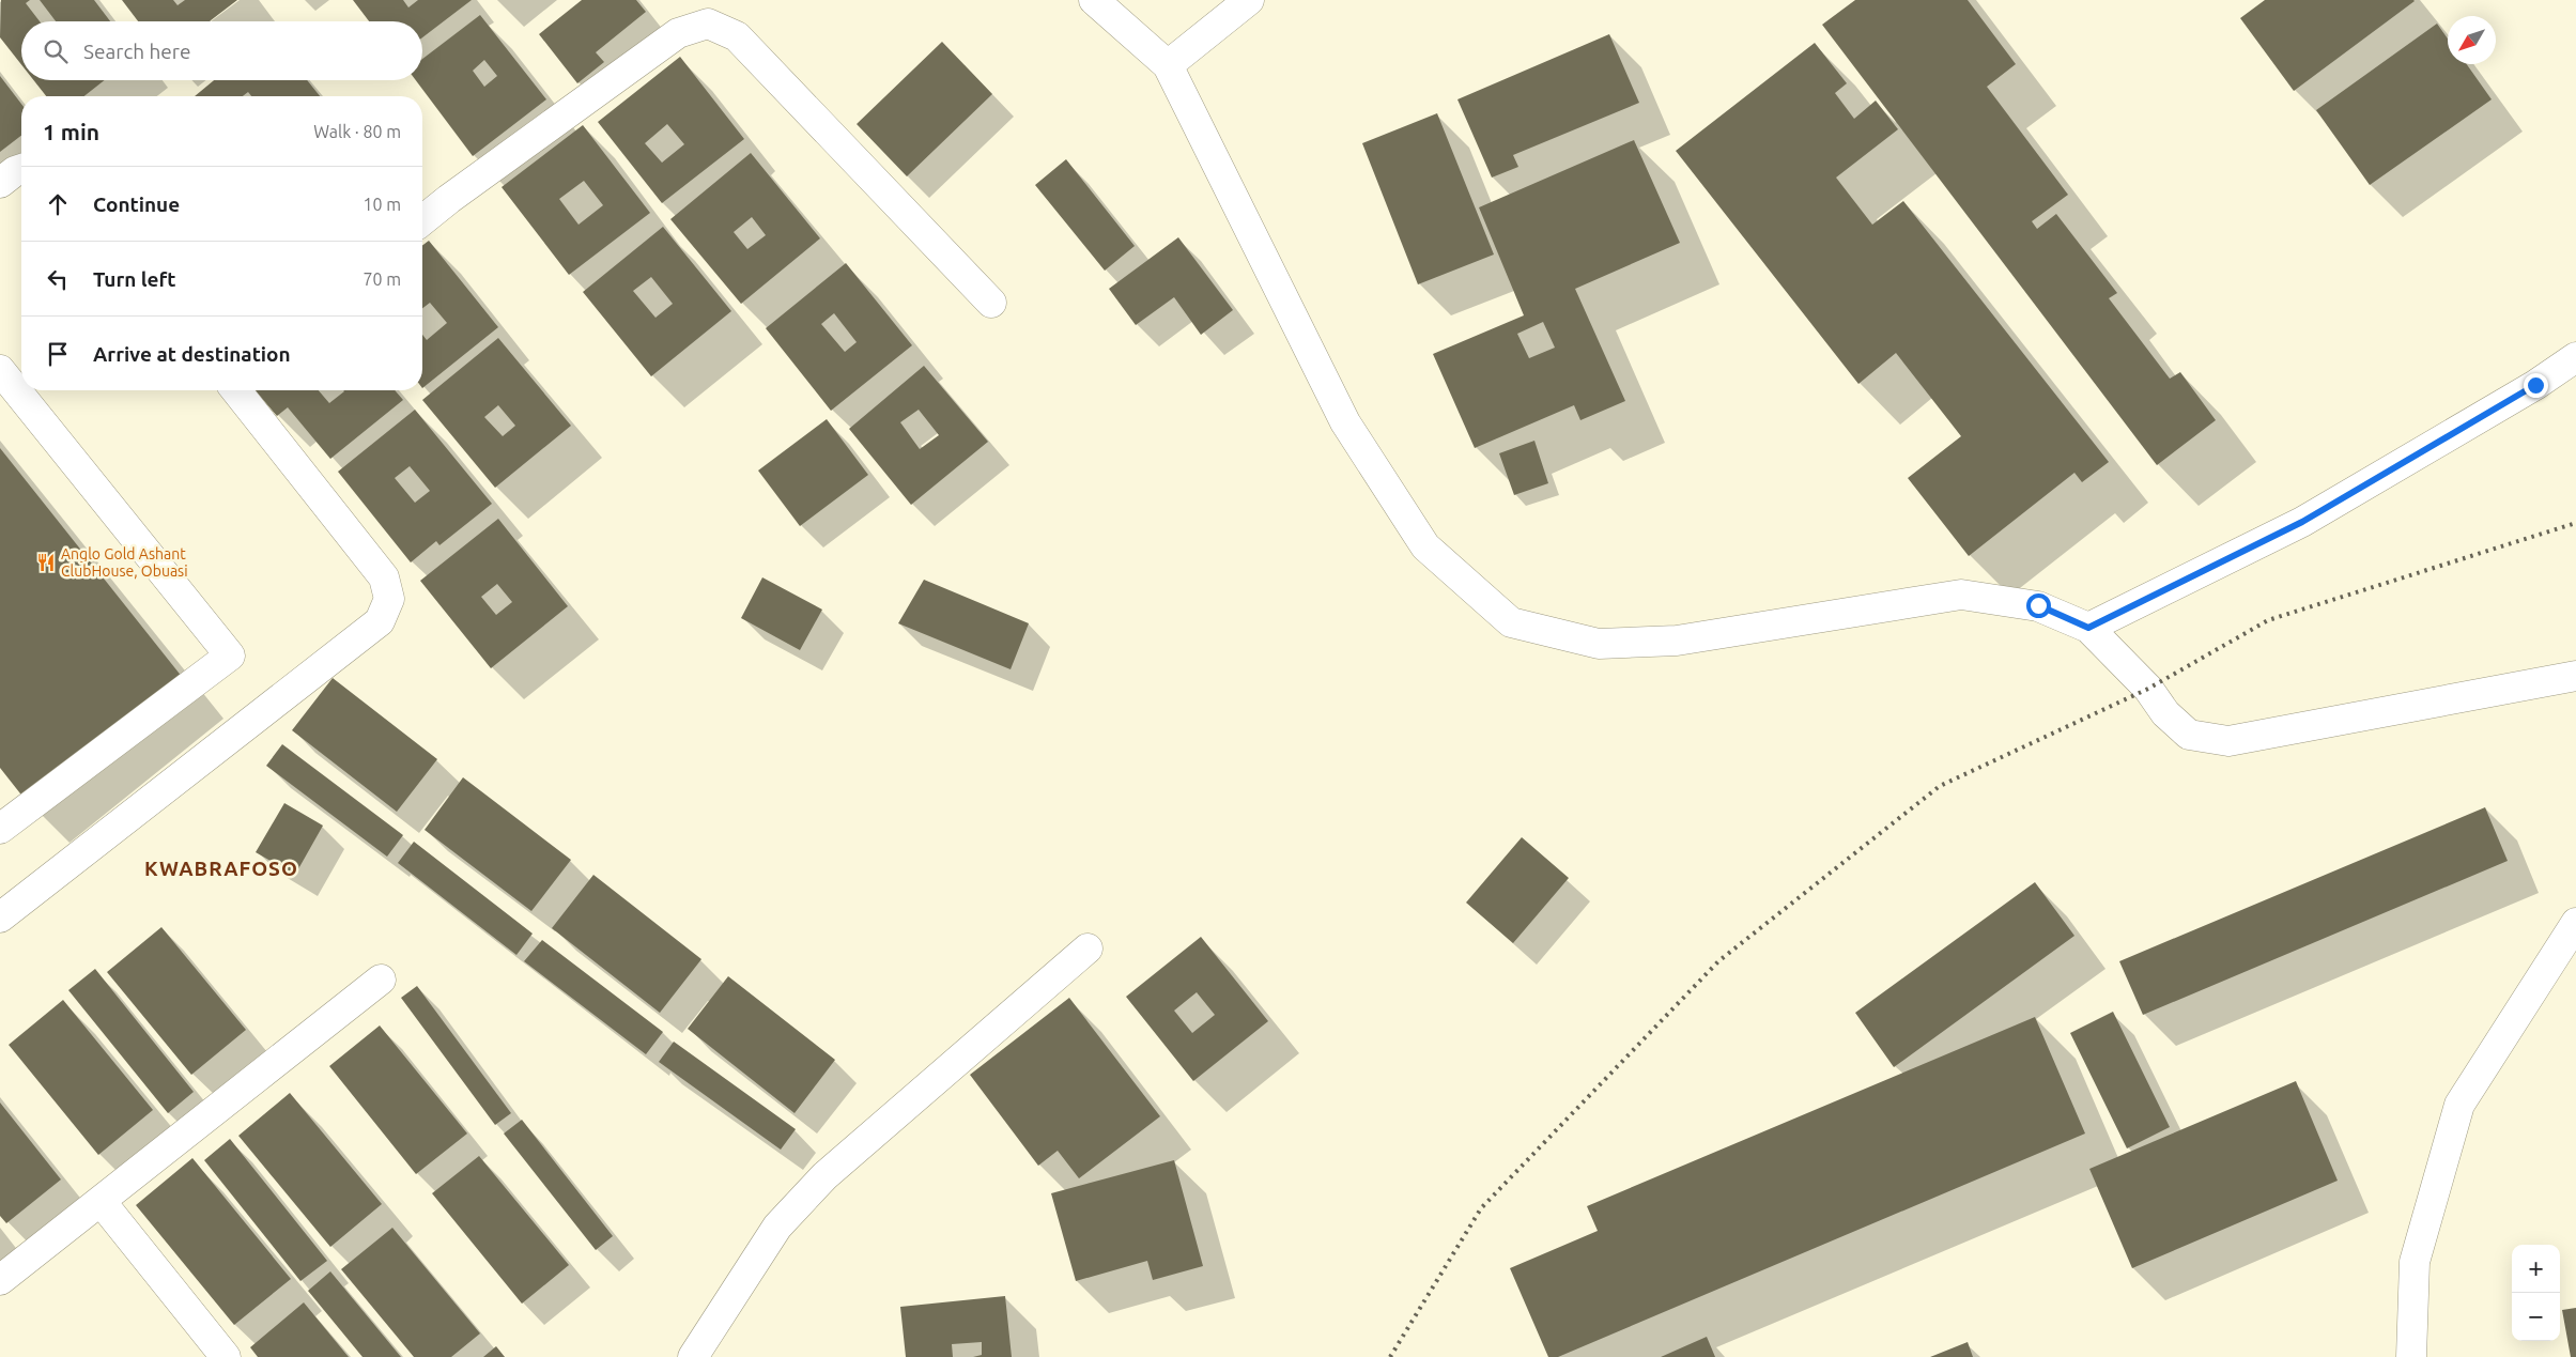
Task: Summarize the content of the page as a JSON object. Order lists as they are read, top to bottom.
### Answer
{
  "districts": ["KWABRAFOSO"],
  "places": {
    "restaurant": ["Anglo Gold Ashant ClubHouse, Obuasi"]
  },
  "north": "bottom left",
  "page": {
    "search": "Search here",
    "heading": ["1 min", "Walk · 80 m"],
    "list": [
      ["Continue", "10 m"],
      ["Turn left", "70 m"],
      "Arrive at destination"
    ],
    "map_buttons": ["+", "−"]
  }
}
